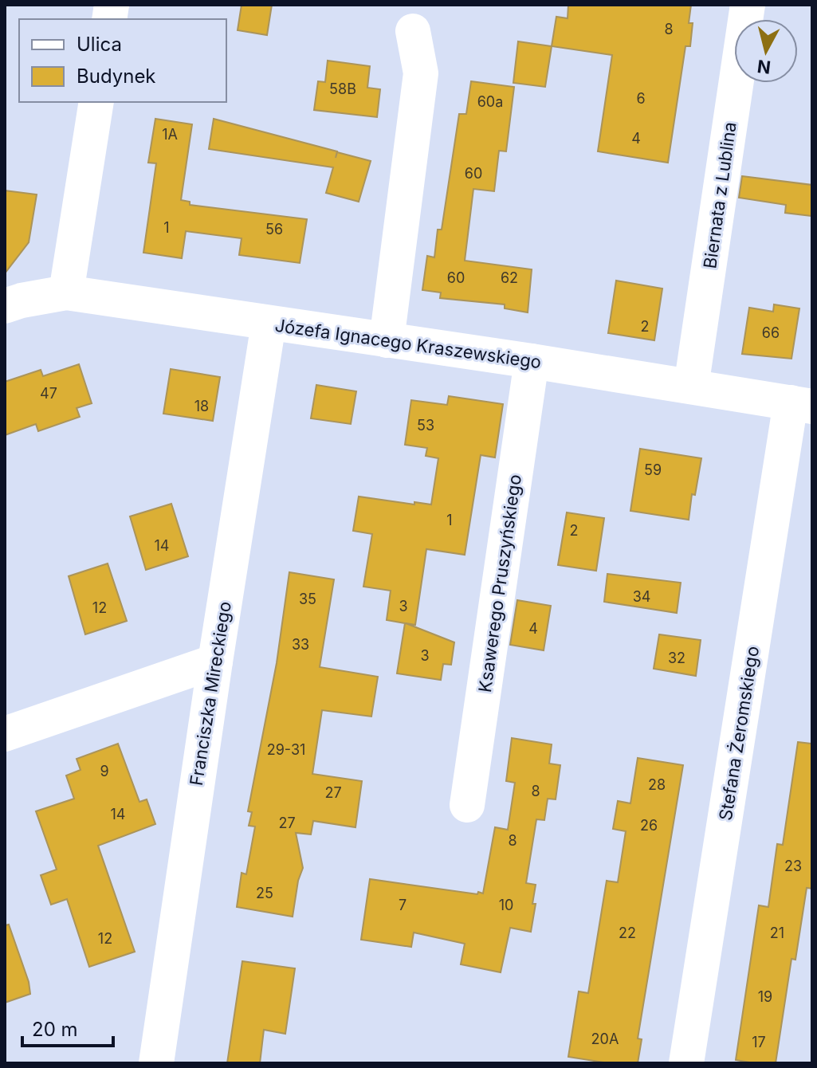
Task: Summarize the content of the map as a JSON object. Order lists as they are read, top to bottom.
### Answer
{
  "streets": {
    "street": [
      "Biernata z Lublina",
      "Józefa Ignacego Kraszewskiego",
      "Ksawerego Pruszyńskiego",
      "Franciszka Mireckiego",
      "Stefana Żeromskiego"
    ]
  },
  "crossings": [
    ["Biernata z Lublina", "Józefa Ignacego Kraszewskiego"],
    ["Józefa Ignacego Kraszewskiego", "Ksawerego Pruszyńskiego"],
    ["Józefa Ignacego Kraszewskiego", "Franciszka Mireckiego"],
    ["Józefa Ignacego Kraszewskiego", "Stefana Żeromskiego"]
  ],
  "house_numbers": [
    "8",
    "58B",
    "6",
    "60a",
    "1A",
    "4",
    "60",
    "1",
    "56",
    "60",
    "62",
    "2",
    "66",
    "47",
    "18",
    "53",
    "59",
    "1",
    "2",
    "14",
    "34",
    "35",
    "3",
    "12",
    "4",
    "33",
    "3",
    "32",
    "29-31",
    "9",
    "28",
    "8",
    "27",
    "14",
    "27",
    "26",
    "8",
    "23",
    "25",
    "7",
    "10",
    "22",
    "21",
    "12",
    "19",
    "20A",
    "17"
  ],
  "legend": ["Ulica", "Budynek"],
  "scale_bar": "20 m",
  "north": "bottom"
}
